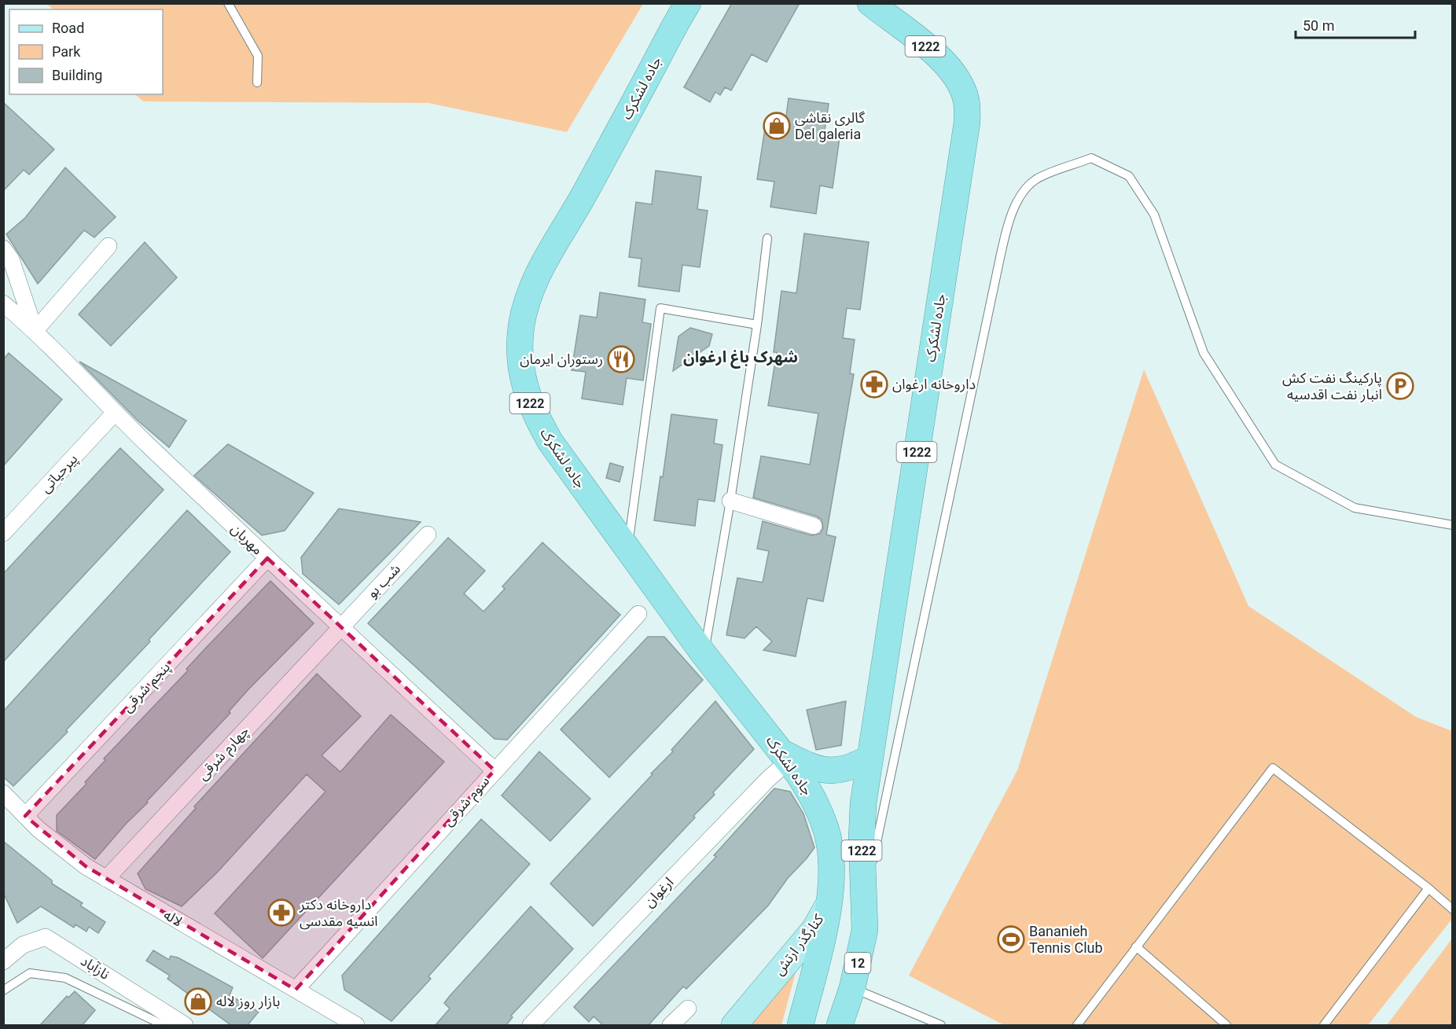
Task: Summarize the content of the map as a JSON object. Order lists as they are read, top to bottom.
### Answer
{
  "streets": {
    "highway": [
      "1222",
      "جاده لشکرک",
      "کنارگذر ارتش",
      "12"
    ],
    "street": [
      "پیرحیاتی",
      "مهربان",
      "شب بو",
      "پنجم شرقی",
      "چهارم شرقی",
      "سوم شرقی",
      "ارغوان",
      "لاله",
      "نازآباد"
    ]
  },
  "crossings": [
    ["1222", "جاده لشکرک"],
    ["1222", "ارغوان"],
    ["جاده لشکرک", "ارغوان"],
    ["جاده لشکرک", "کنارگذر ارتش"],
    ["جاده لشکرک", "12"],
    ["پیرحیاتی", "مهربان"],
    ["مهربان", "شب بو"],
    ["مهربان", "پنجم شرقی"],
    ["مهربان", "چهارم شرقی"],
    ["مهربان", "سوم شرقی"],
    ["شب بو", "چهارم شرقی"],
    ["پنجم شرقی", "لاله"],
    ["چهارم شرقی", "لاله"],
    ["سوم شرقی", "لاله"]
  ],
  "districts": ["شهرک باغ ارغوان"],
  "places": {
    "shop": ["گالرى نقاشى Del galeria", "بازار روز لاله"],
    "restaurant": ["رستوران ايرمان"],
    "pharmacy": ["داروخانه ارغوان", "داروخانه دکتر انسیه مقدسی"],
    "parking": ["پارکینگ نفت کش انبار نفت اقدسیه"],
    "sports": ["Bananieh Tennis Club"]
  },
  "legend": ["Road", "Park", "Building"],
  "scale_bar": "50 m"
}
